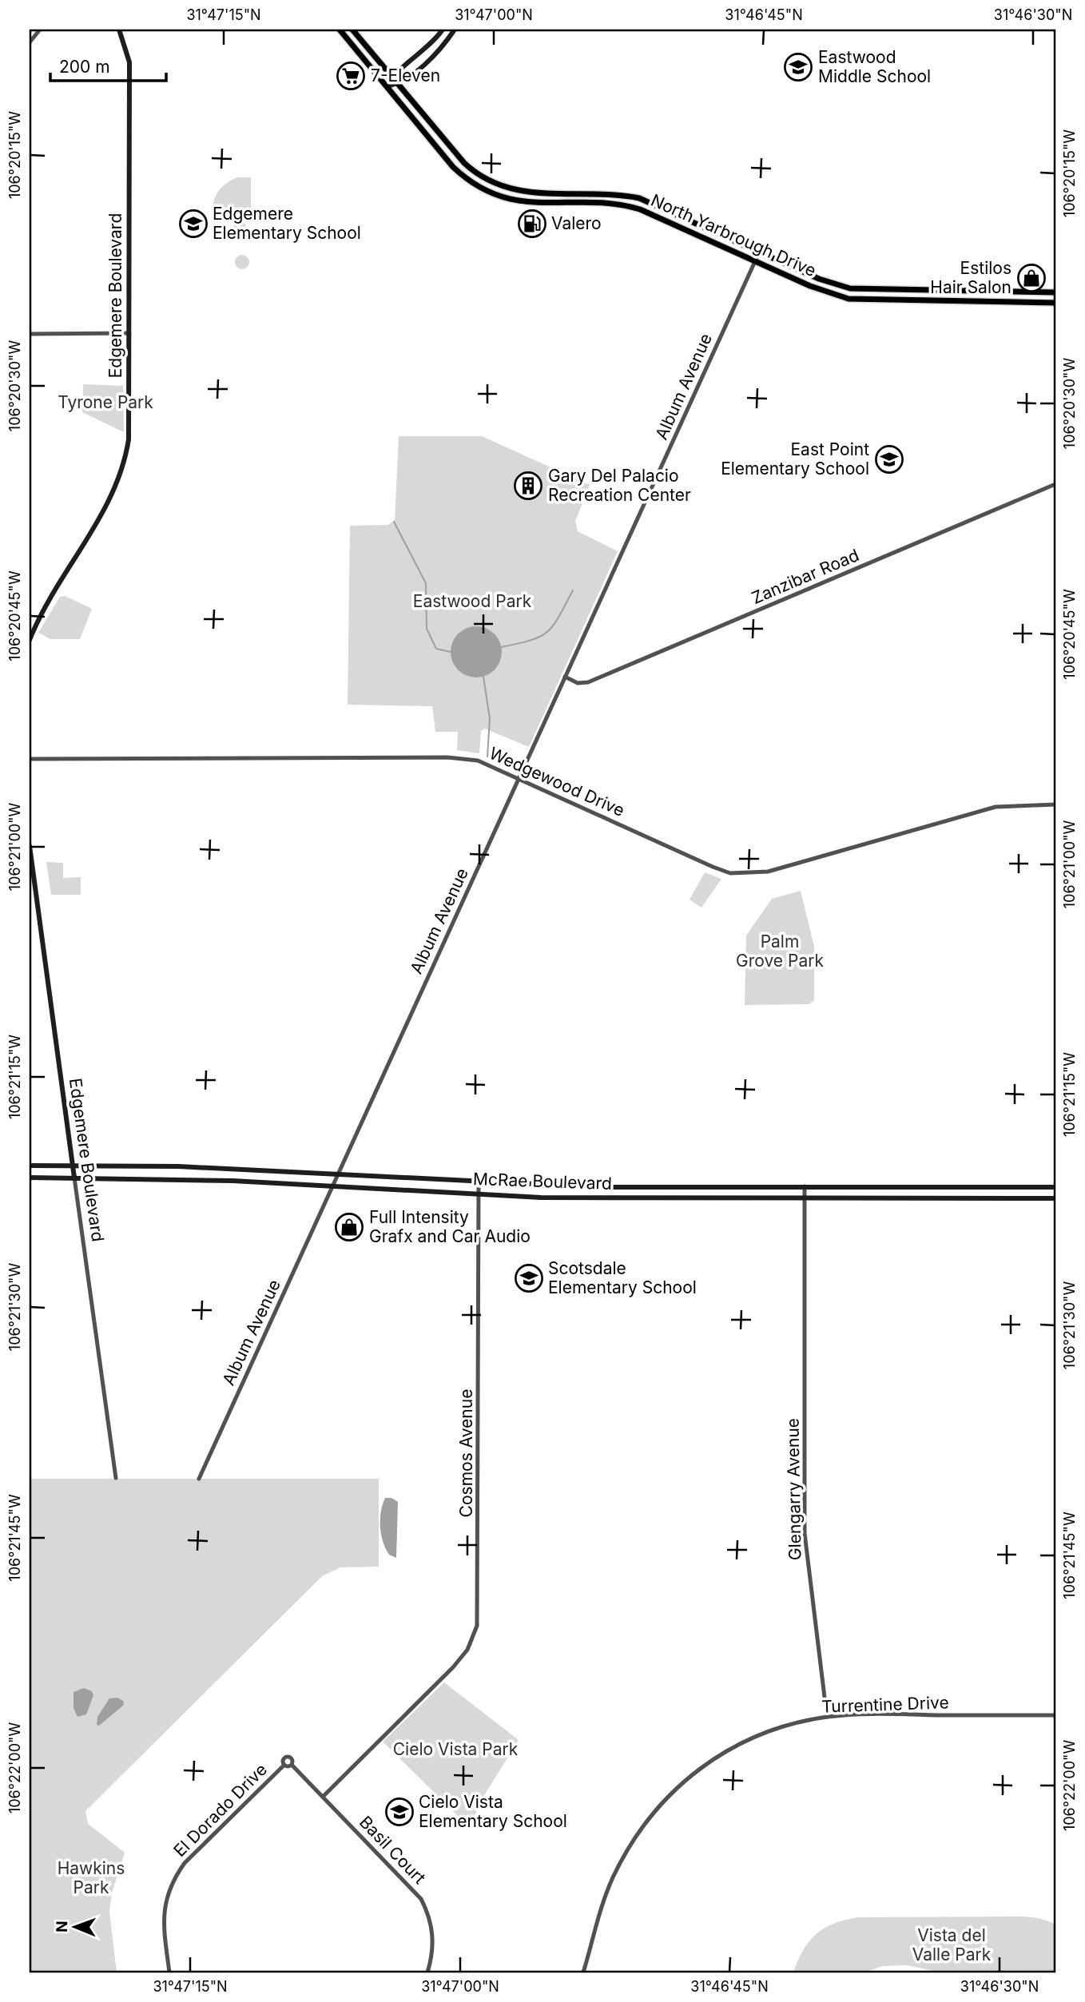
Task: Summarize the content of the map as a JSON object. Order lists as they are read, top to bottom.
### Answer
{
  "streets": {
    "main road": ["North Yarbrough Drive", "Edgemere Boulevard", "McRae Boulevard"],
    "street": [
      "Album Avenue",
      "Zanzibar Road",
      "Wedgewood Drive",
      "Cosmos Avenue",
      "Glengarry Avenue",
      "Turrentine Drive",
      "El Dorado Drive",
      "Basil Court"
    ]
  },
  "crossings": [
    ["North Yarbrough Drive", "Album Avenue"],
    ["Edgemere Boulevard", "McRae Boulevard"],
    ["Album Avenue", "Zanzibar Road"],
    ["Album Avenue", "Wedgewood Drive"],
    ["Album Avenue", "McRae Boulevard"],
    ["McRae Boulevard", "Cosmos Avenue"],
    ["McRae Boulevard", "Glengarry Avenue"],
    ["Cosmos Avenue", "Basil Court"],
    ["Glengarry Avenue", "Turrentine Drive"]
  ],
  "parks": [
    "Tyrone Park",
    "Eastwood Park",
    "Palm Grove Park",
    "Cielo Vista Park",
    "Hawkins Park",
    "Vista del Valle Park"
  ],
  "places": {
    "school or university": [
      "Eastwood Middle School",
      "Edgemere Elementary School",
      "East Point Elementary School",
      "Scotsdale Elementary School",
      "Cielo Vista Elementary School"
    ],
    "supermarket": ["7-Eleven"],
    "fuel station": ["Valero"],
    "shop": ["Estilos Hair Salon", "Full Intensity Grafx and Car Audio"],
    "building": ["Gary Del Palacio Recreation Center"]
  },
  "scale_bar": "200 m",
  "north": "left",
  "coordinates": [
    "31°47'15\"N",
    "31°47'00\"N",
    "31°46'45\"N",
    "31°46'30\"N",
    "106°20'15\"W",
    "106°20'30\"W",
    "106°20'45\"W",
    "106°21'00\"W",
    "106°21'15\"W",
    "106°21'30\"W",
    "106°21'45\"W",
    "106°22'00\"W"
  ]
}
